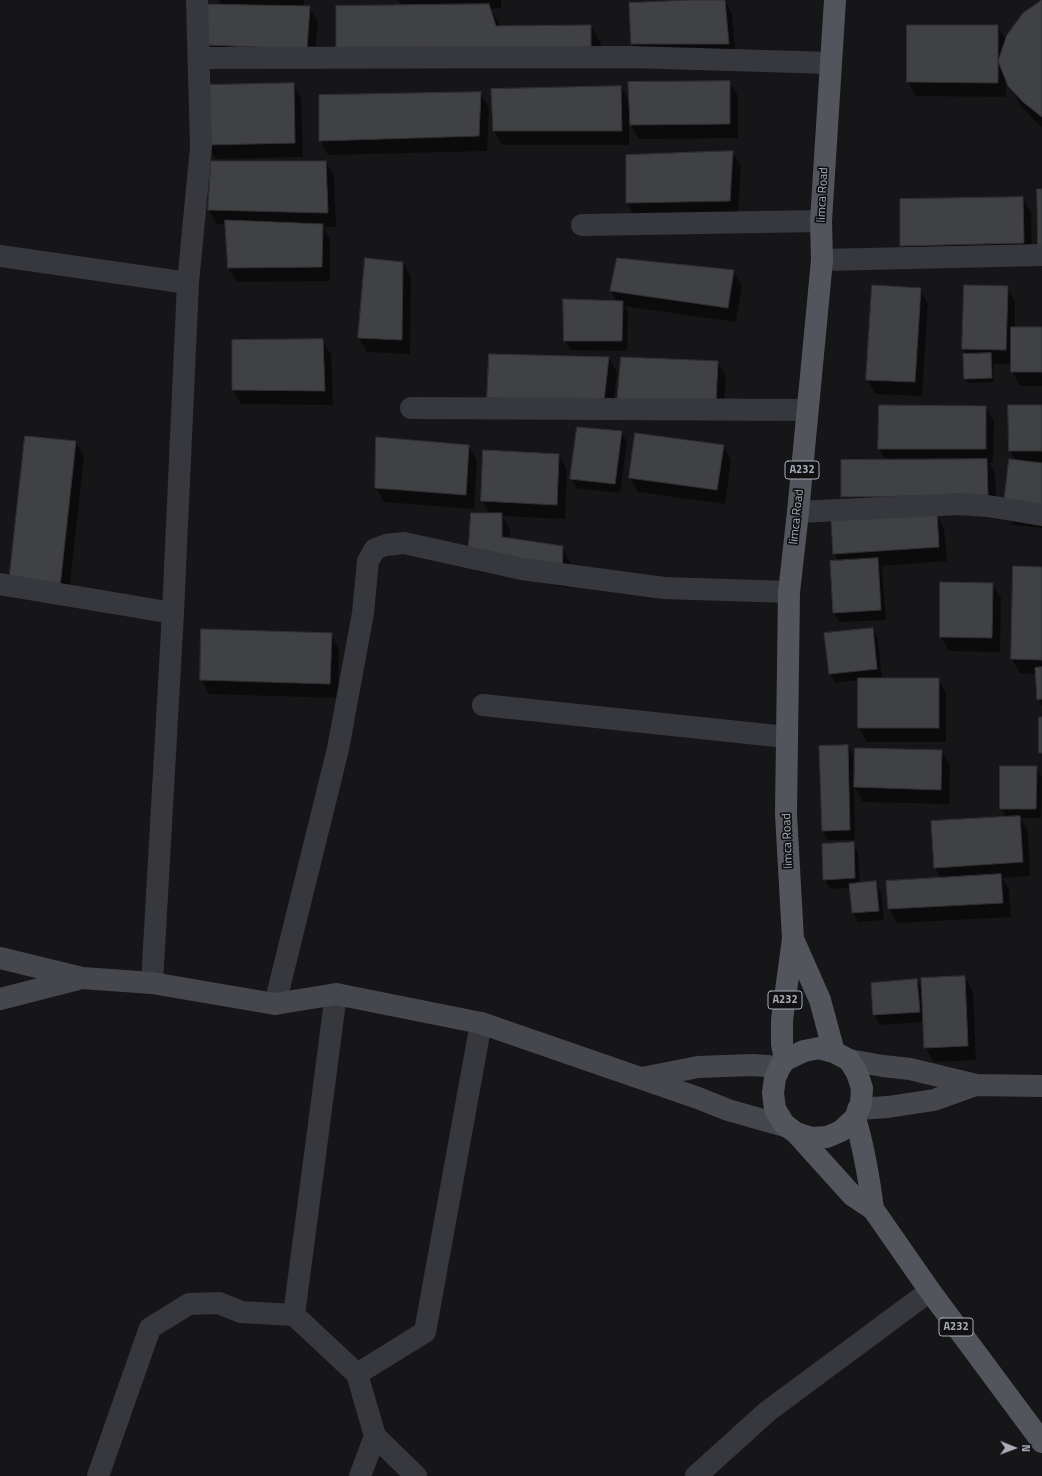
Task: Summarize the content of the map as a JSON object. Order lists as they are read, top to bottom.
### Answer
{
  "streets": {
    "main road": ["limca Road", "A232"]
  },
  "crossings": [
    ["limca Road", "A232"]
  ],
  "north": "right"
}
